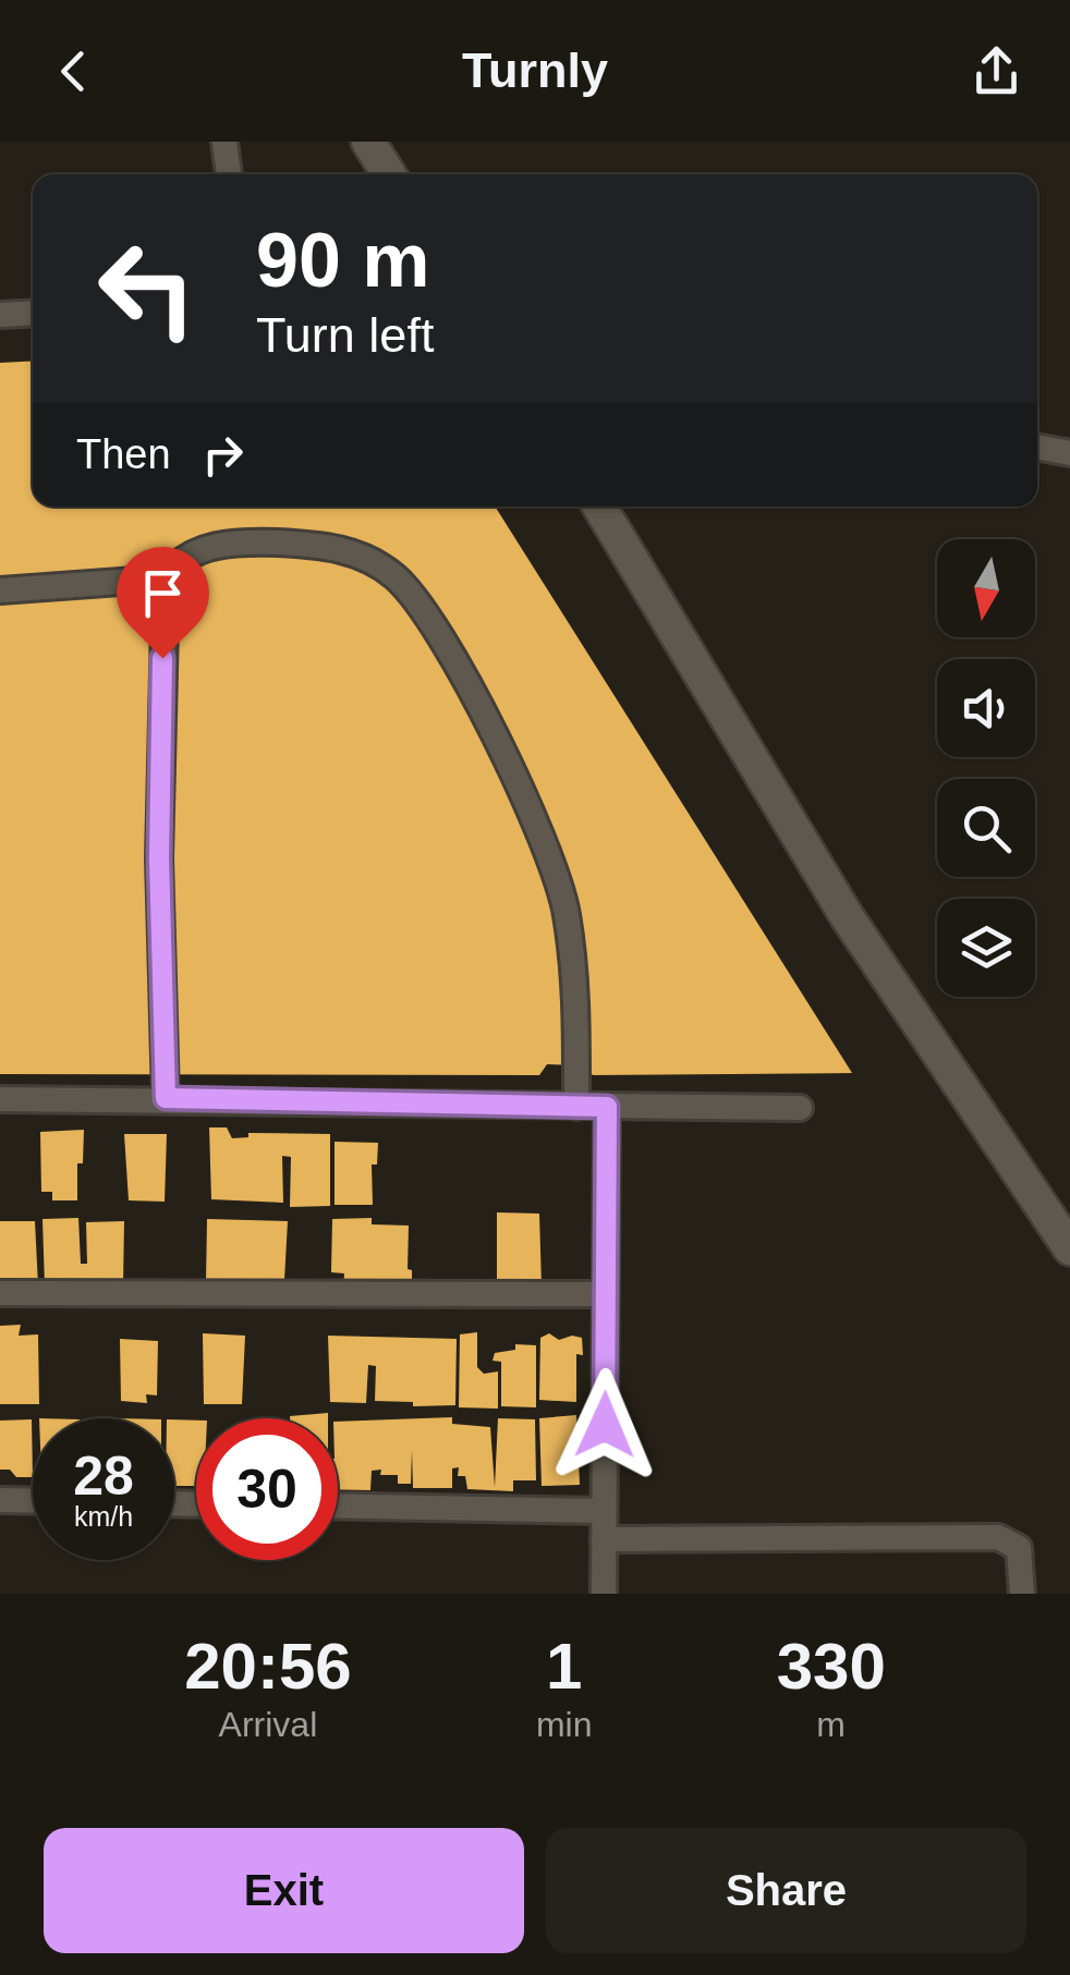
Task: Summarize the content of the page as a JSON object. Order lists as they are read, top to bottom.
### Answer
{
  "north": "bottom",
  "page": {
    "header": "Turnly",
    "turn": ["90 m", "Turn left"],
    "then": "Then",
    "speed": "28 km/h",
    "limit": "30",
    "eta": [
      "20:56",
      "Arrival",
      "1",
      "min",
      "330",
      "m"
    ],
    "buttons": ["Exit", "Share"]
  }
}
